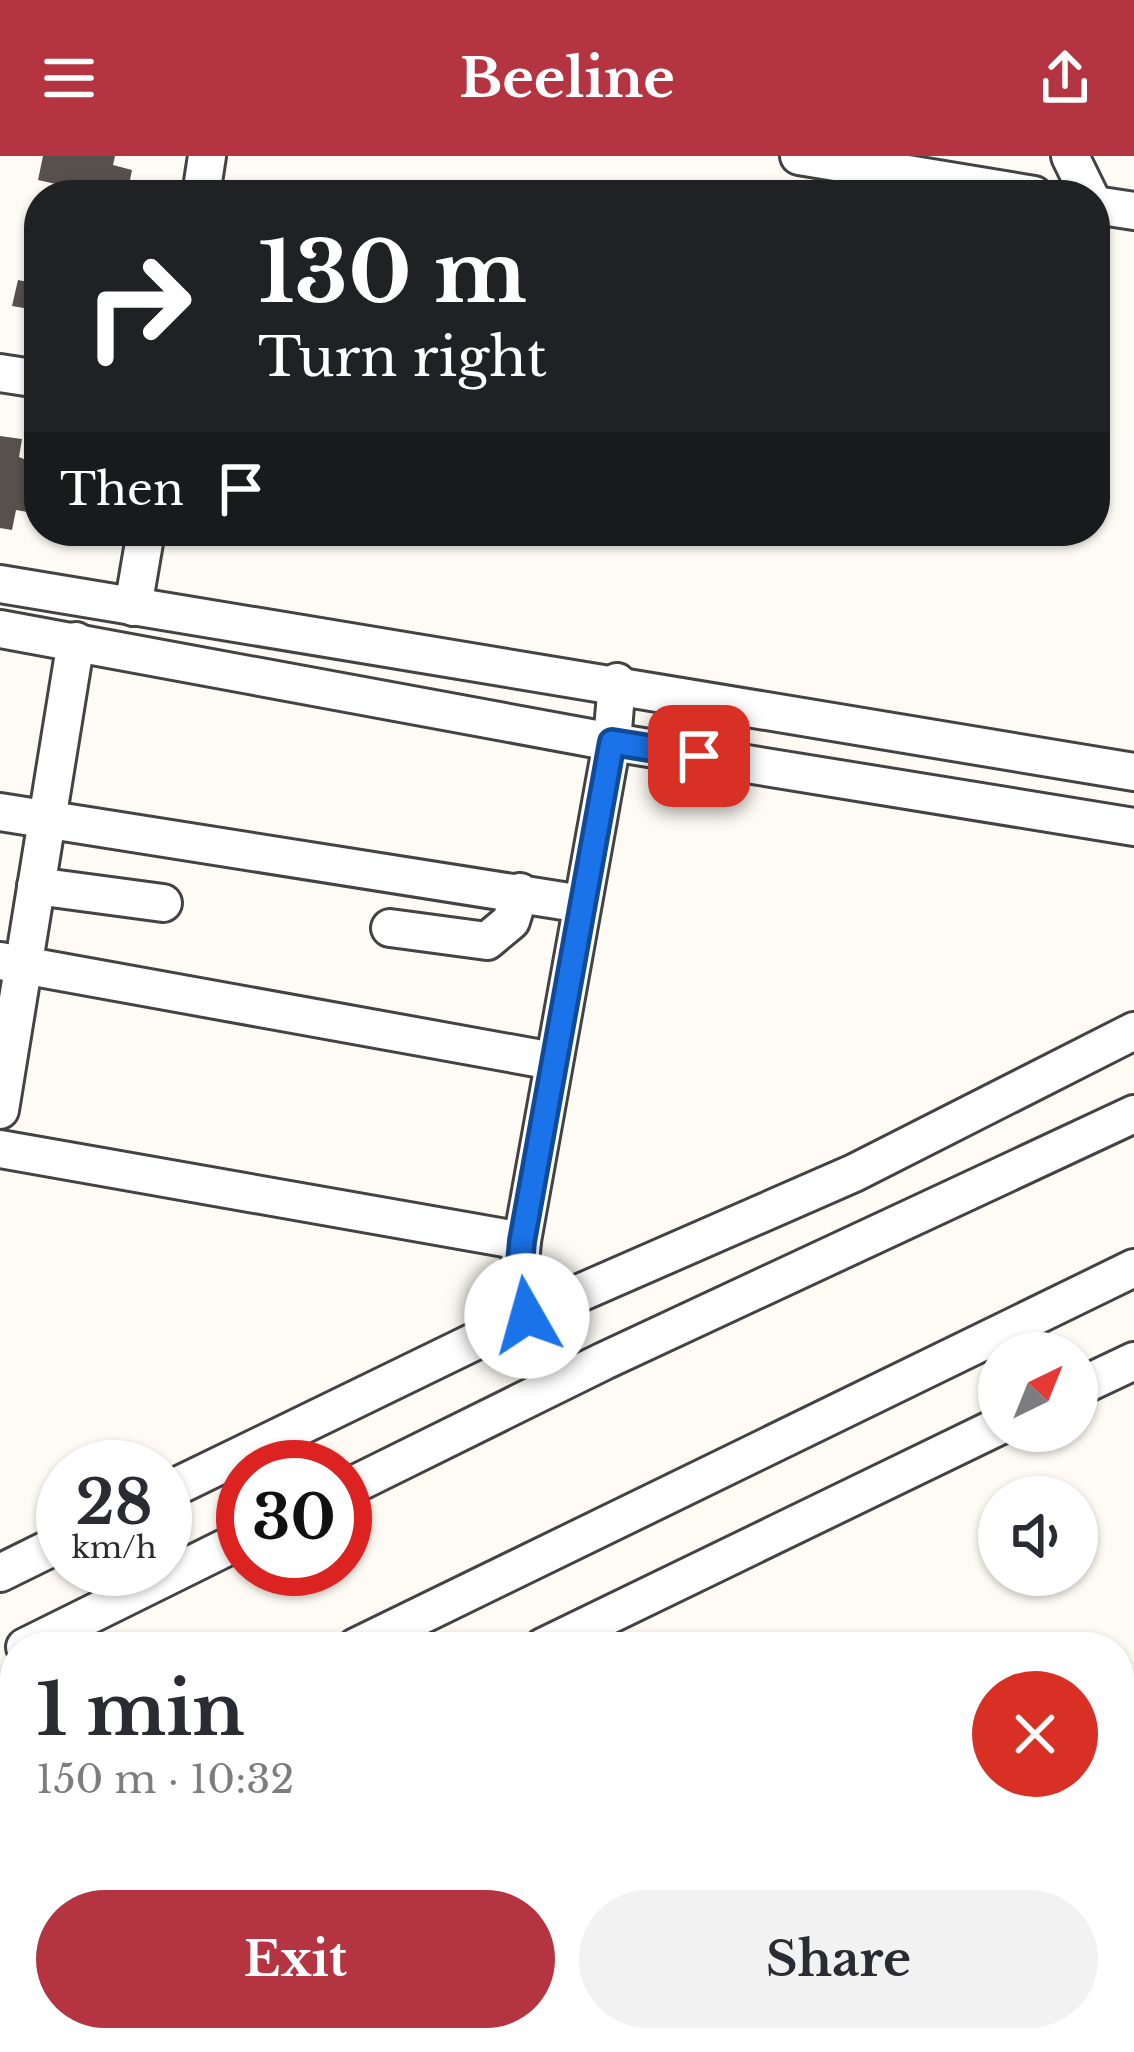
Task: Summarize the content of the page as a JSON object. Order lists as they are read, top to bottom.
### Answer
{
  "north": "top right",
  "page": {
    "header": "Beeline",
    "turn": ["130 m", "Turn right"],
    "then": "Then",
    "speed": "28 km/h",
    "limit": "30",
    "heading": ["1 min", "150 m · 10:32"],
    "buttons": ["Exit", "Share"]
  }
}
